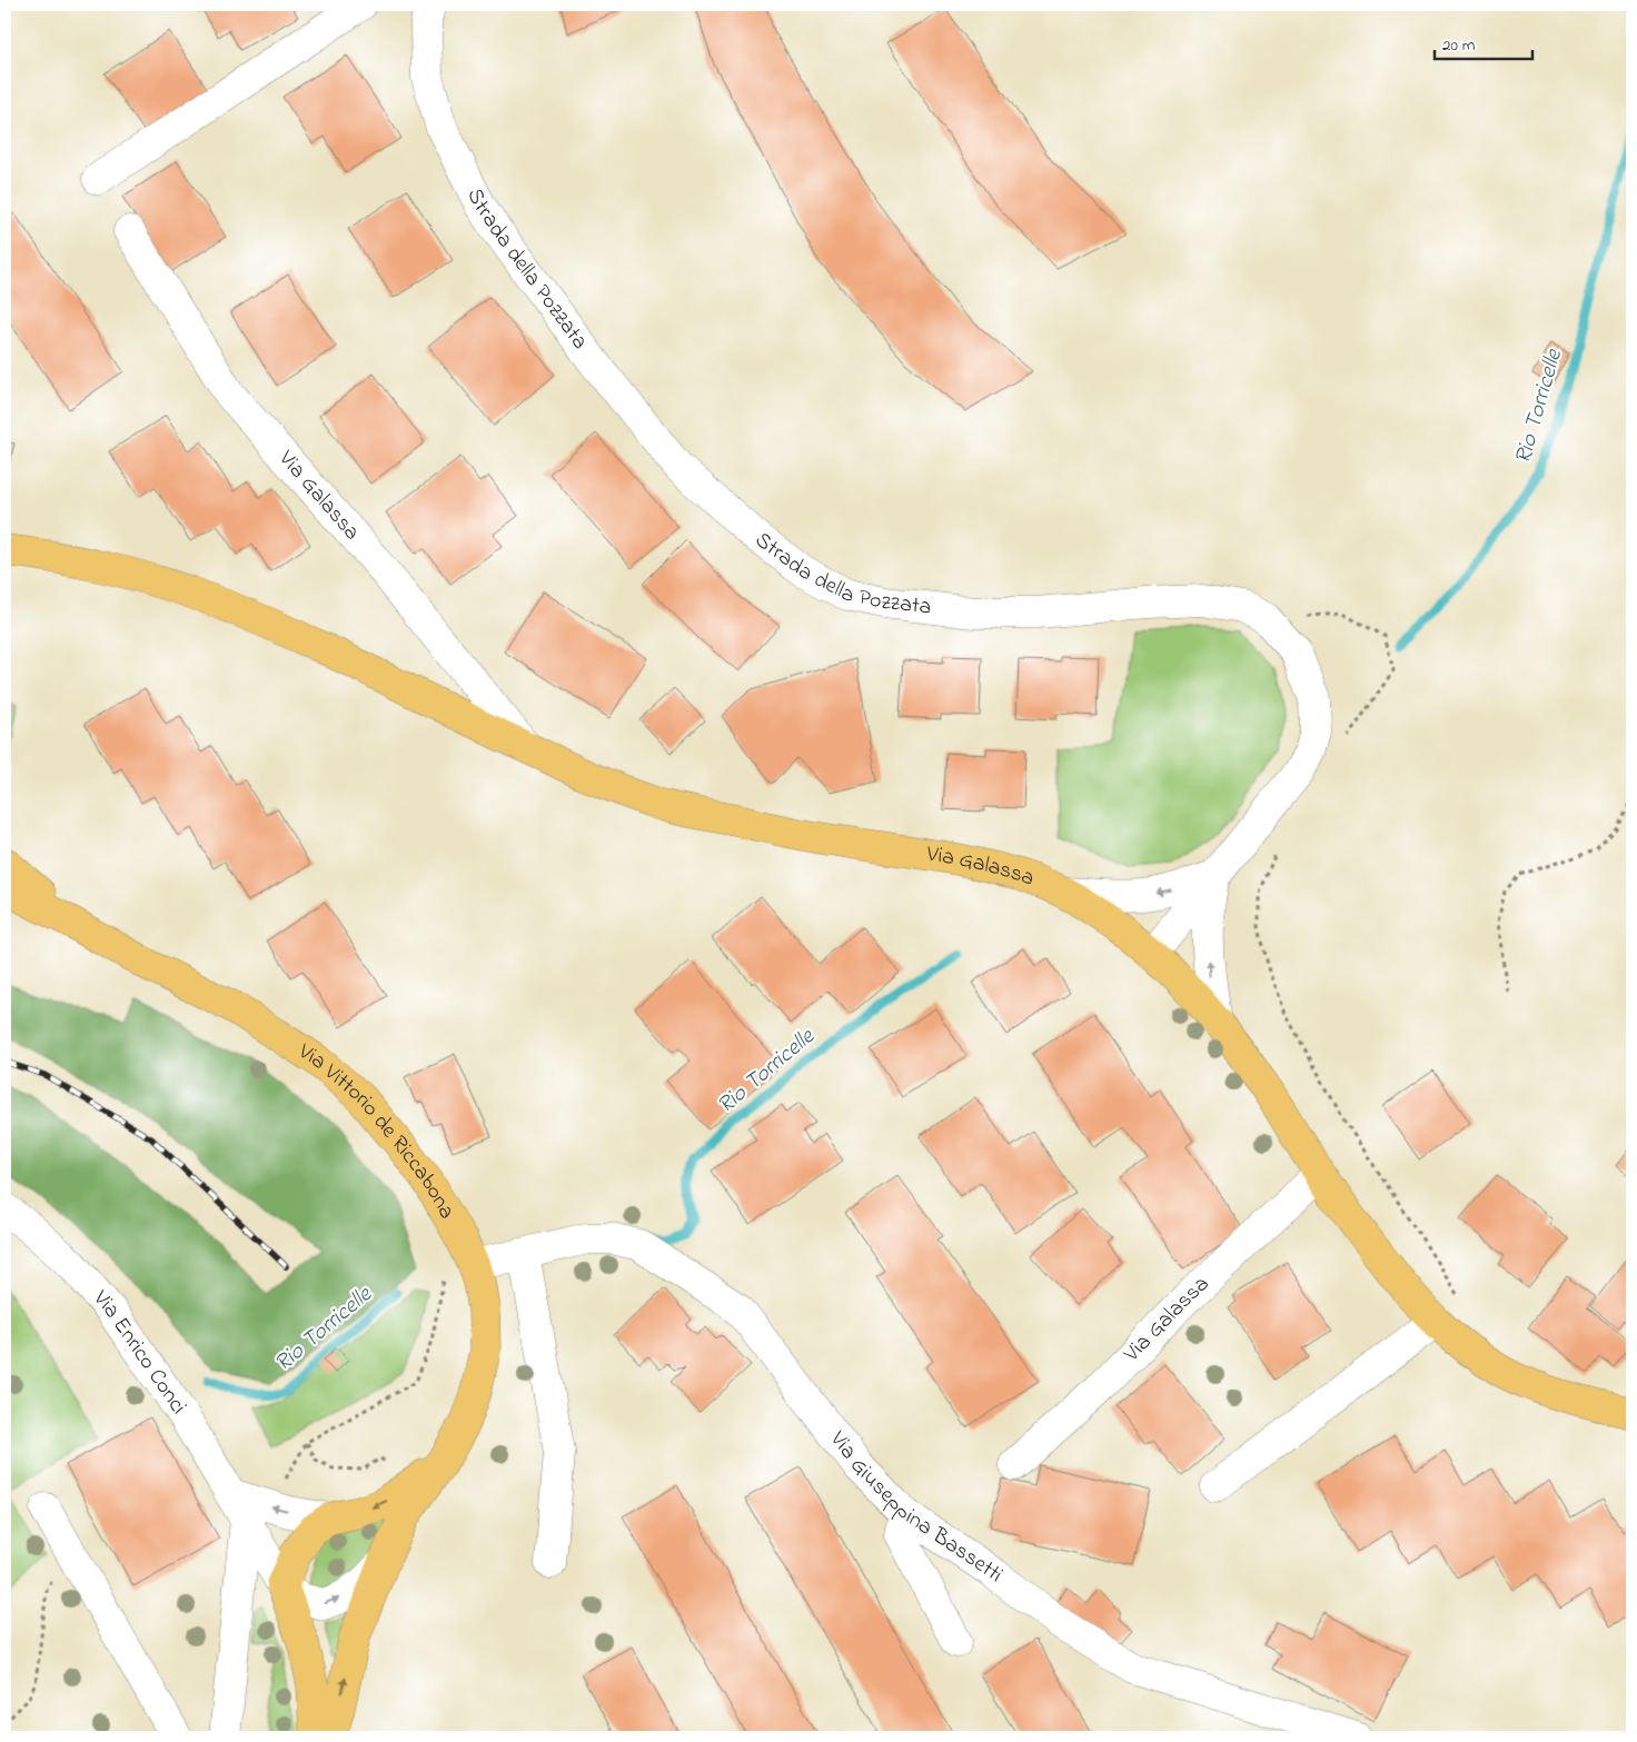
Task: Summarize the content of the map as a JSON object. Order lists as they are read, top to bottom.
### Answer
{
  "streets": {
    "main road": ["Via Galassa", "Via Vittorio de Riccabona", "Via Enrico Conci"],
    "street": ["Strada della Pozzata", "Via Giuseppina Bassetti"]
  },
  "crossings": [
    ["Strada della Pozzata", "Via Galassa"],
    ["Via Vittorio de Riccabona", "Via Enrico Conci"],
    ["Via Vittorio de Riccabona", "Via Giuseppina Bassetti"]
  ],
  "water": ["Rio Torricelle"],
  "scale_bar": "20 m"
}
